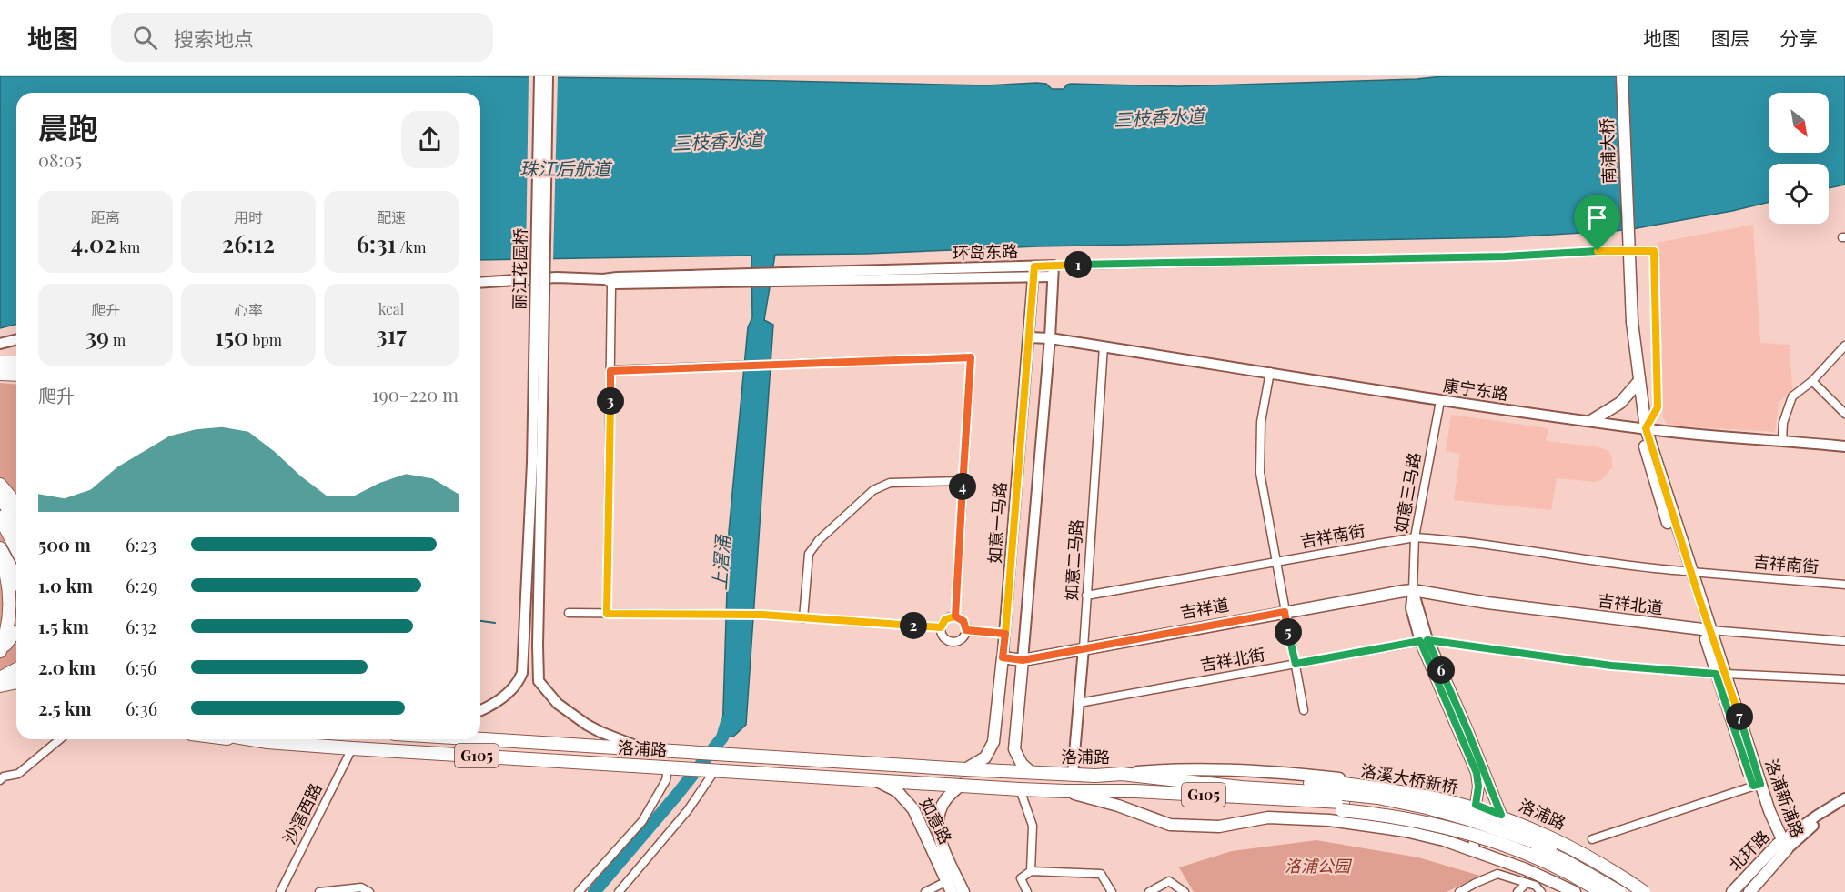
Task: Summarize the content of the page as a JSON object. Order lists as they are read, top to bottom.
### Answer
{
  "streets": {
    "main road": [
      "南浦大桥",
      "如意一马路",
      "吉祥北道",
      "吉祥道",
      "洛浦路",
      "G105",
      "洛溪大桥新桥",
      "洛浦新浦路",
      "如意路",
      "北环路"
    ],
    "street": [
      "环岛东路",
      "丽江花园桥",
      "康宁东路",
      "如意三马路",
      "吉祥南街",
      "如意二马路",
      "吉祥北街",
      "沙滘西路"
    ]
  },
  "crossings": [
    ["南浦大桥", "洛浦新浦路"],
    ["环岛东路", "康宁东路"],
    ["环岛东路", "如意一马路"],
    ["环岛东路", "洛浦新浦路"],
    ["康宁东路", "如意三马路"],
    ["康宁东路", "如意一马路"],
    ["康宁东路", "如意二马路"],
    ["康宁东路", "洛浦新浦路"],
    ["如意三马路", "吉祥南街"],
    ["如意三马路", "吉祥北道"],
    ["如意三马路", "吉祥道"],
    ["如意三马路", "吉祥北街"],
    ["如意三马路", "洛浦路"],
    ["如意一马路", "吉祥道"],
    ["如意一马路", "洛浦路"],
    ["吉祥南街", "如意二马路"],
    ["吉祥南街", "洛浦新浦路"],
    ["如意二马路", "吉祥道"],
    ["如意二马路", "吉祥北街"],
    ["如意二马路", "洛浦路"],
    ["吉祥北道", "吉祥道"],
    ["吉祥北道", "洛浦新浦路"],
    ["吉祥北街", "洛浦新浦路"],
    ["洛浦路", "洛溪大桥新桥"],
    ["洛浦路", "沙滘西路"],
    ["洛浦路", "如意路"],
    ["洛浦新浦路", "北环路"]
  ],
  "water": ["三枝香水道", "珠江后航道", "上滘涌"],
  "parks": ["洛浦公园"],
  "north": "bottom right",
  "page": {
    "header": "地图",
    "search": "搜索地点",
    "nav": ["地图", "图层", "分享"],
    "heading": ["晨跑", "08:05"],
    "stats": [
      ["距离", "4.02 km"],
      ["用时", "26:12"],
      ["配速", "6:31 /km"],
      ["爬升", "39 m"],
      ["心率", "150 bpm"],
      ["kcal", "317"]
    ],
    "pins": [
      "1",
      "3",
      "4",
      "2",
      "5",
      "6",
      "7"
    ],
    "chart": ["爬升", "190–220 m"],
    "list": [
      {
        "name": "500 m",
        "note": "6:23"
      },
      {
        "name": "1.0 km",
        "note": "6:29"
      },
      {
        "name": "1.5 km",
        "note": "6:32"
      },
      {
        "name": "2.0 km",
        "note": "6:56"
      },
      {
        "name": "2.5 km",
        "note": "6:36"
      }
    ]
  }
}
